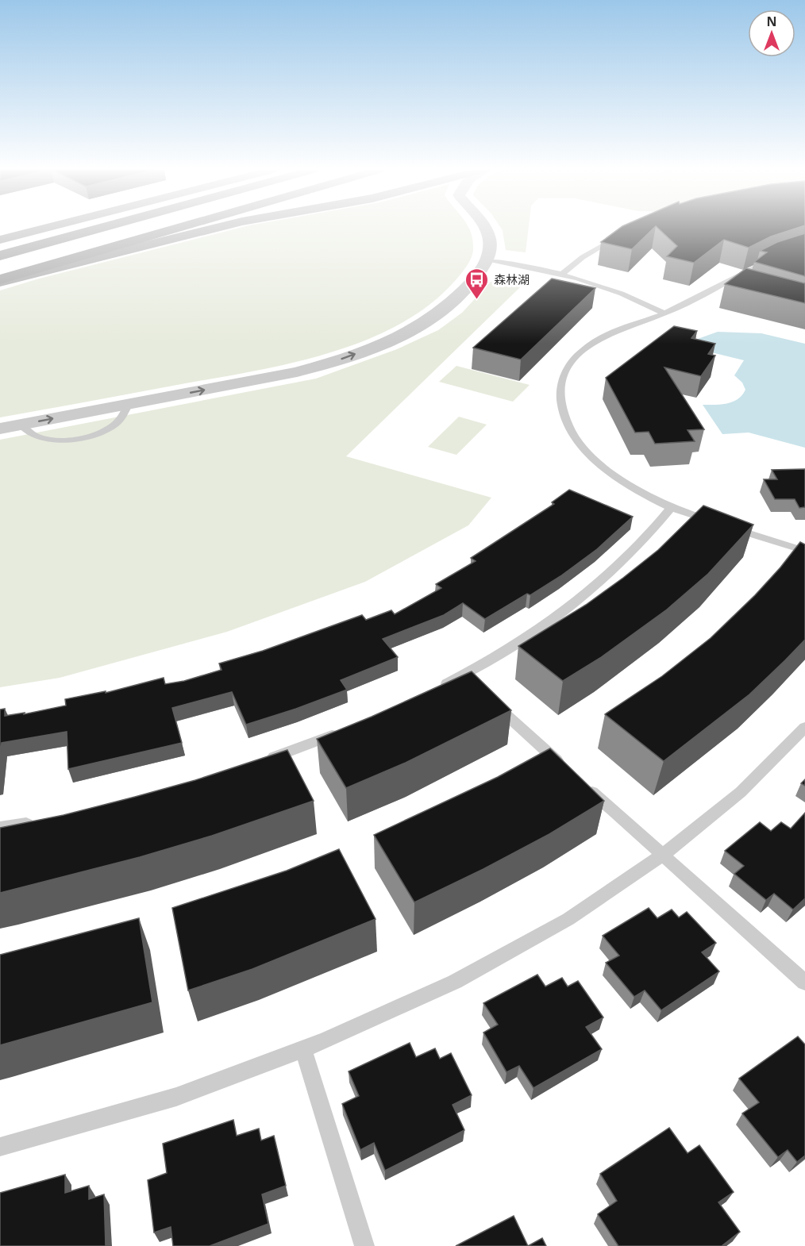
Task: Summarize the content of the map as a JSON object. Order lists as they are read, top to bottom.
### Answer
{
  "places": {
    "bus stop": ["森林湖"]
  },
  "north": "top"
}
